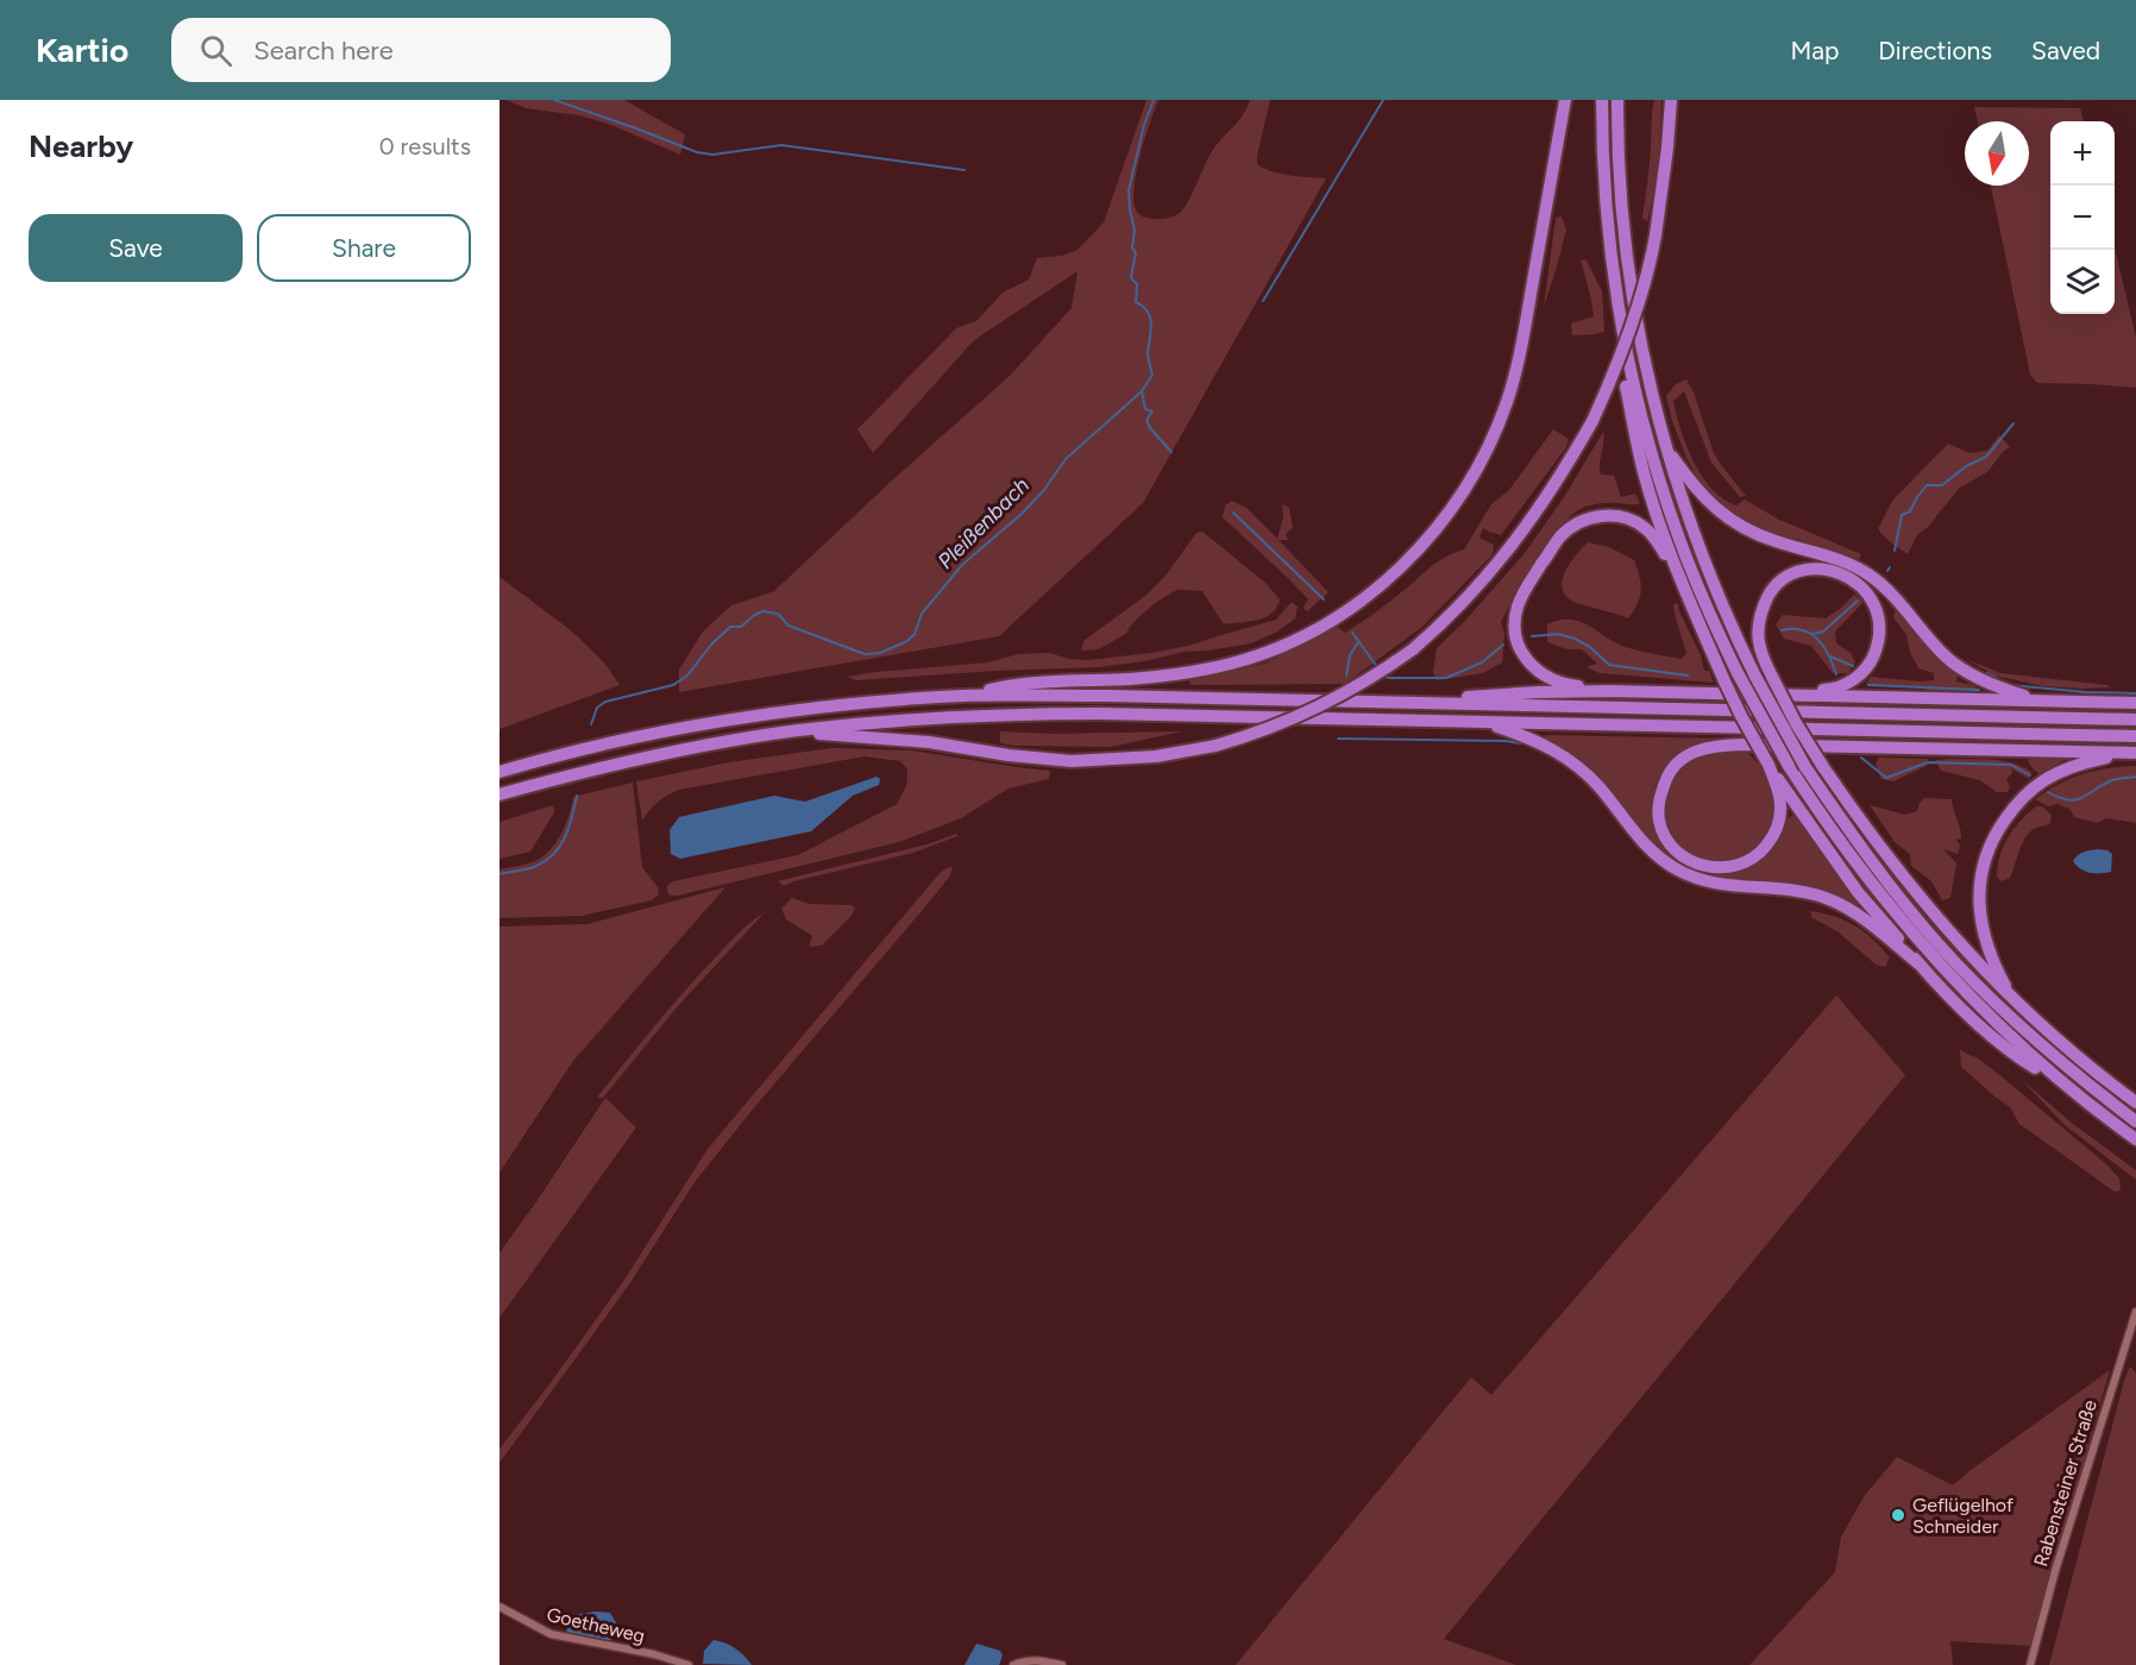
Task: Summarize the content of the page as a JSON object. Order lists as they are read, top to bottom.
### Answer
{
  "streets": {
    "street": ["Rabensteiner Straße", "Goetheweg"]
  },
  "water": ["Pleißenbach"],
  "places": ["Geflügelhof Schneider"],
  "north": "bottom",
  "page": {
    "header": "Kartio",
    "search": "Search here",
    "nav": ["Map", "Directions", "Saved"],
    "heading": ["Nearby", "0 results"],
    "map_buttons": ["+", "−"],
    "buttons": ["Save", "Share"]
  }
}
